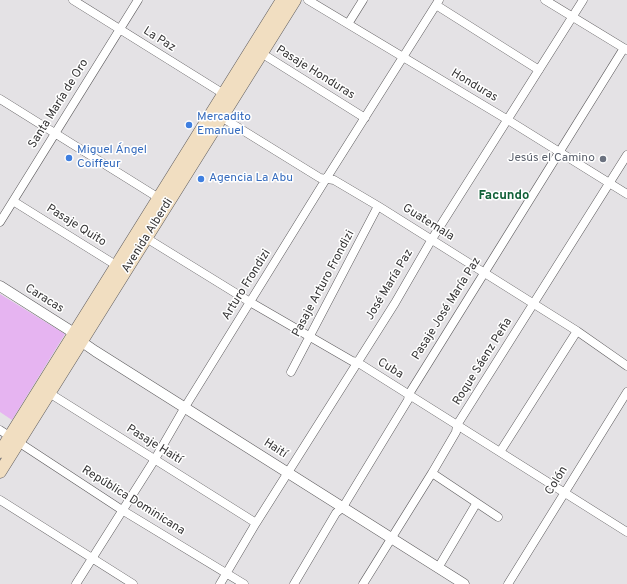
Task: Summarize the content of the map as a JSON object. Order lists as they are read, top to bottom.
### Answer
{
  "streets": {
    "main road": ["Avenida Alberdi"],
    "street": [
      "La Paz",
      "Pasaje Honduras",
      "Honduras",
      "Santa María de Oro",
      "Guatemala",
      "Pasaje Quito",
      "Pasaje Arturo Frondizi",
      "Arturo Frondizi",
      "José María Paz",
      "Caracas",
      "Pasaje José María Paz",
      "Roque Sáenz Peña",
      "Cuba",
      "Pasaje Haití",
      "Haití",
      "Colón",
      "República Dominicana"
    ]
  },
  "crossings": [
    ["La Paz", "Santa María de Oro"],
    ["La Paz", "Avenida Alberdi"],
    ["Pasaje Honduras", "Avenida Alberdi"],
    ["Pasaje Honduras", "Arturo Frondizi"],
    ["Honduras", "Arturo Frondizi"],
    ["Honduras", "José María Paz"],
    ["Honduras", "Pasaje José María Paz"],
    ["Honduras", "Roque Sáenz Peña"],
    ["Santa María de Oro", "Pasaje Quito"],
    ["Guatemala", "Avenida Alberdi"],
    ["Guatemala", "Pasaje Arturo Frondizi"],
    ["Guatemala", "Arturo Frondizi"],
    ["Guatemala", "José María Paz"],
    ["Guatemala", "Pasaje José María Paz"],
    ["Guatemala", "Roque Sáenz Peña"],
    ["Pasaje Quito", "Avenida Alberdi"],
    ["Avenida Alberdi", "Caracas"],
    ["Avenida Alberdi", "Cuba"],
    ["Avenida Alberdi", "Pasaje Haití"],
    ["Avenida Alberdi", "Haití"],
    ["Avenida Alberdi", "República Dominicana"],
    ["Pasaje Arturo Frondizi", "Cuba"],
    ["Arturo Frondizi", "Cuba"],
    ["Arturo Frondizi", "Pasaje Haití"],
    ["Arturo Frondizi", "Haití"],
    ["Arturo Frondizi", "República Dominicana"],
    ["José María Paz", "Cuba"],
    ["José María Paz", "Pasaje Haití"],
    ["José María Paz", "Haití"],
    ["José María Paz", "República Dominicana"],
    ["Caracas", "Haití"],
    ["Pasaje José María Paz", "Cuba"],
    ["Pasaje José María Paz", "Haití"],
    ["Roque Sáenz Peña", "Cuba"],
    ["Roque Sáenz Peña", "Haití"],
    ["Cuba", "Colón"]
  ],
  "districts": ["Facundo"],
  "places": [
    "Mercadito Emanuel",
    "Miguel Ángel Coiffeur",
    "Jesús el Camino",
    "Agencia La Abu"
  ]
}
